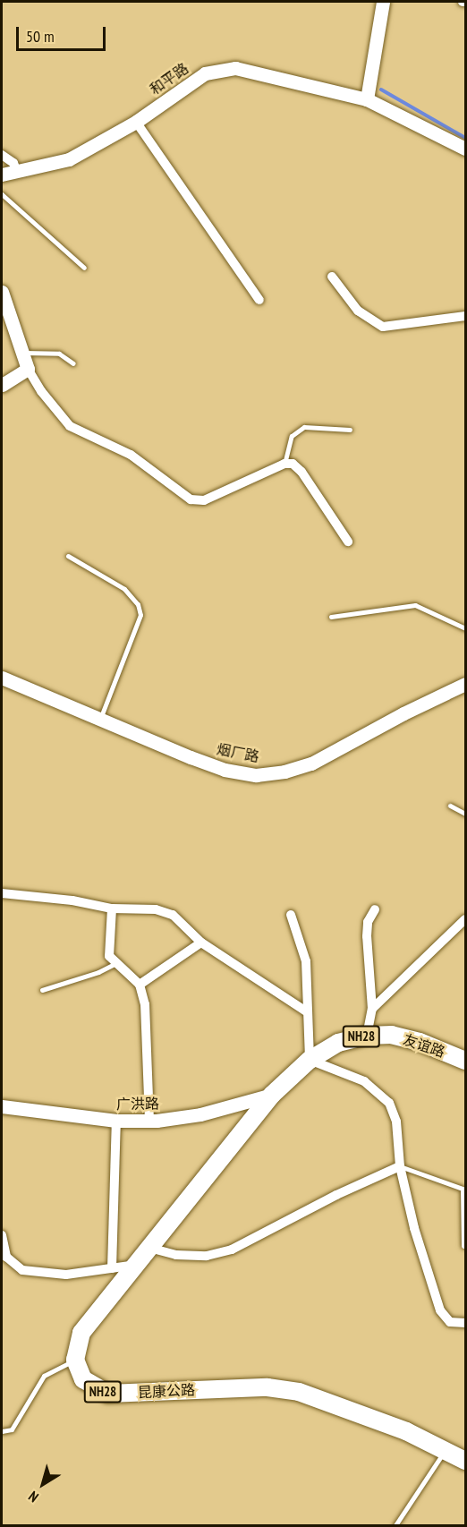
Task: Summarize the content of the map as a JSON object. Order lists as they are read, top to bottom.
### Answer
{
  "streets": {
    "highway": ["NH28", "友谊路", "昆康公路"],
    "street": ["和平路", "烟厂路", "广洪路"]
  },
  "crossings": [
    ["NH28", "友谊路"],
    ["NH28", "广洪路"],
    ["NH28", "昆康公路"],
    ["友谊路", "广洪路"]
  ],
  "scale_bar": "50 m",
  "north": "bottom left"
}
